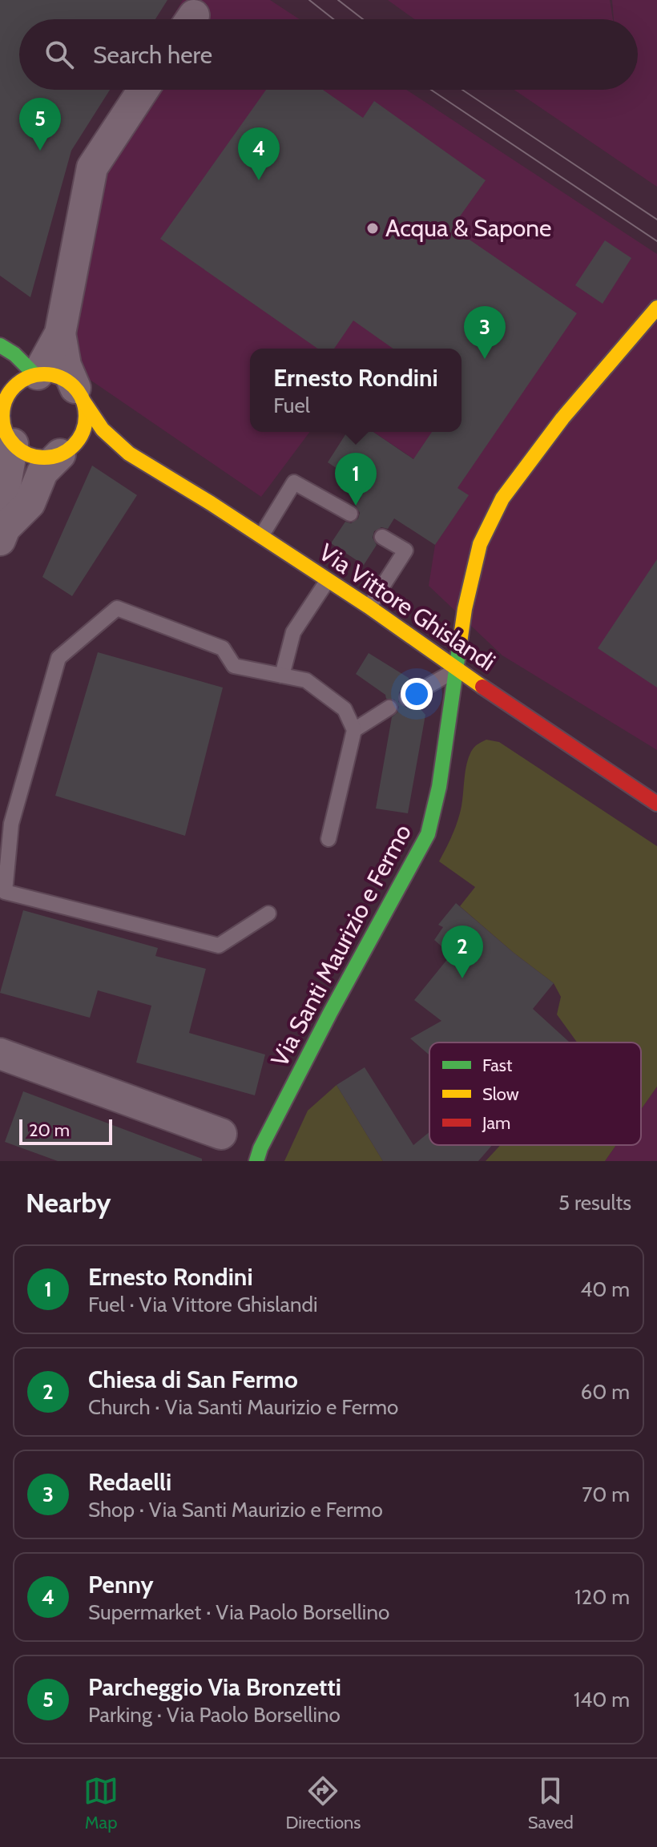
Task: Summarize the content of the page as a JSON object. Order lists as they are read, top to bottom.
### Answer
{
  "streets": {
    "street": ["Via Vittore Ghislandi", "Via Santi Maurizio e Fermo"]
  },
  "crossings": [
    ["Via Vittore Ghislandi", "Via Santi Maurizio e Fermo"]
  ],
  "places": ["Acqua & Sapone"],
  "legend": ["Fast", "Slow", "Jam"],
  "scale_bar": "20 m",
  "page": {
    "search": "Search here",
    "pins": [
      "5",
      "4",
      "3",
      "1",
      "2"
    ],
    "popup": ["Ernesto Rondini", "Fuel"],
    "scale": "20 m",
    "heading": ["Nearby", "5 results"],
    "list": [
      {
        "mark": "1",
        "name": "Ernesto Rondini",
        "note": "Fuel · Via Vittore Ghislandi",
        "value": "40 m"
      },
      {
        "mark": "2",
        "name": "Chiesa di San Fermo",
        "note": "Church · Via Santi Maurizio e Fermo",
        "value": "60 m"
      },
      {
        "mark": "3",
        "name": "Redaelli",
        "note": "Shop · Via Santi Maurizio e Fermo",
        "value": "70 m"
      },
      {
        "mark": "4",
        "name": "Penny",
        "note": "Supermarket · Via Paolo Borsellino",
        "value": "120 m"
      },
      {
        "mark": "5",
        "name": "Parcheggio Via Bronzetti",
        "note": "Parking · Via Paolo Borsellino",
        "value": "140 m"
      }
    ],
    "nav": ["Map", "Directions", "Saved"]
  }
}
